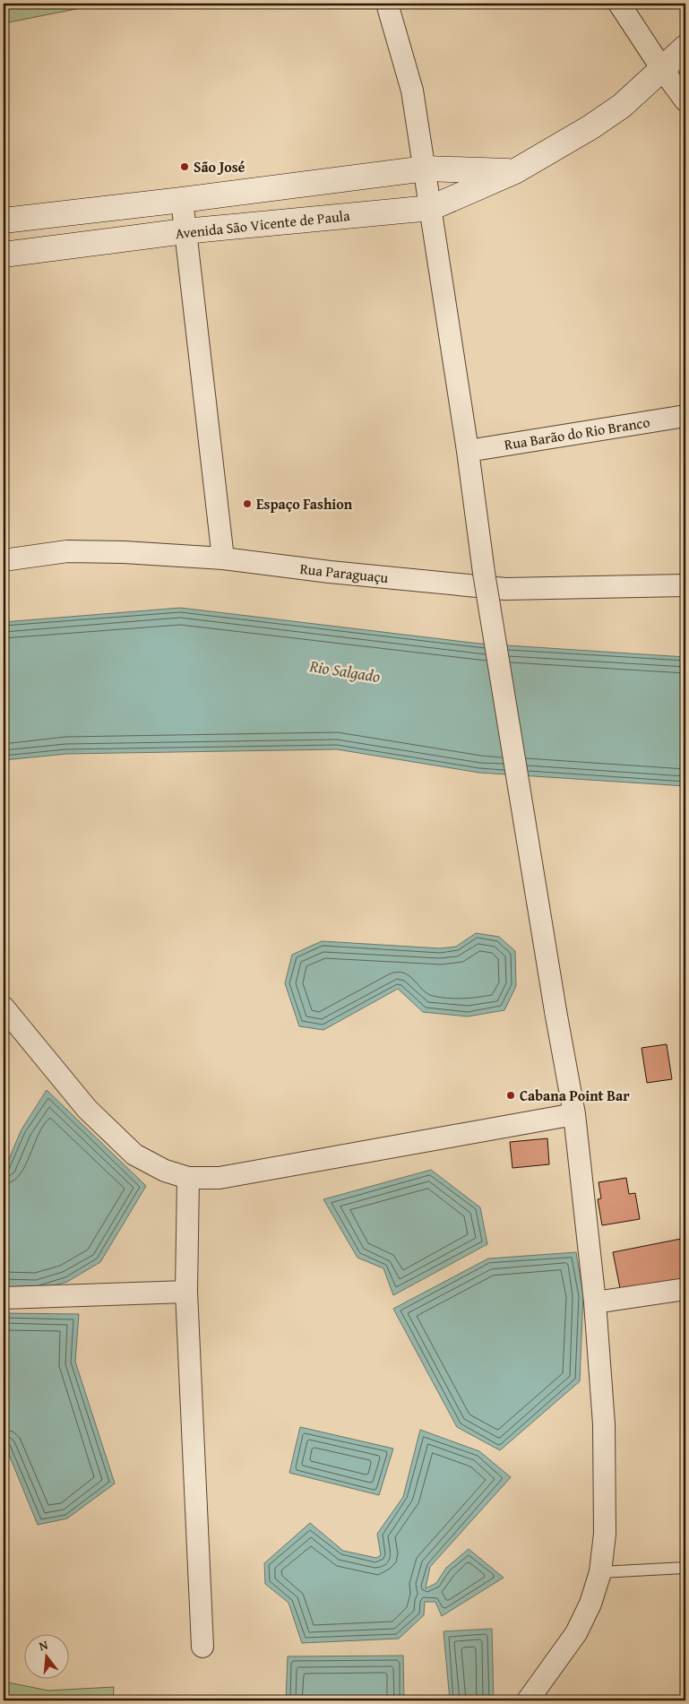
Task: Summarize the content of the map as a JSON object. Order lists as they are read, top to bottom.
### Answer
{
  "streets": {
    "street": ["Avenida São Vicente de Paula", "Rua Barão do Rio Branco", "Rua Paraguaçu"]
  },
  "water": ["Rio Salgado"],
  "places": ["São José", "Espaço Fashion", "Cabana Point Bar"],
  "north": "top"
}
